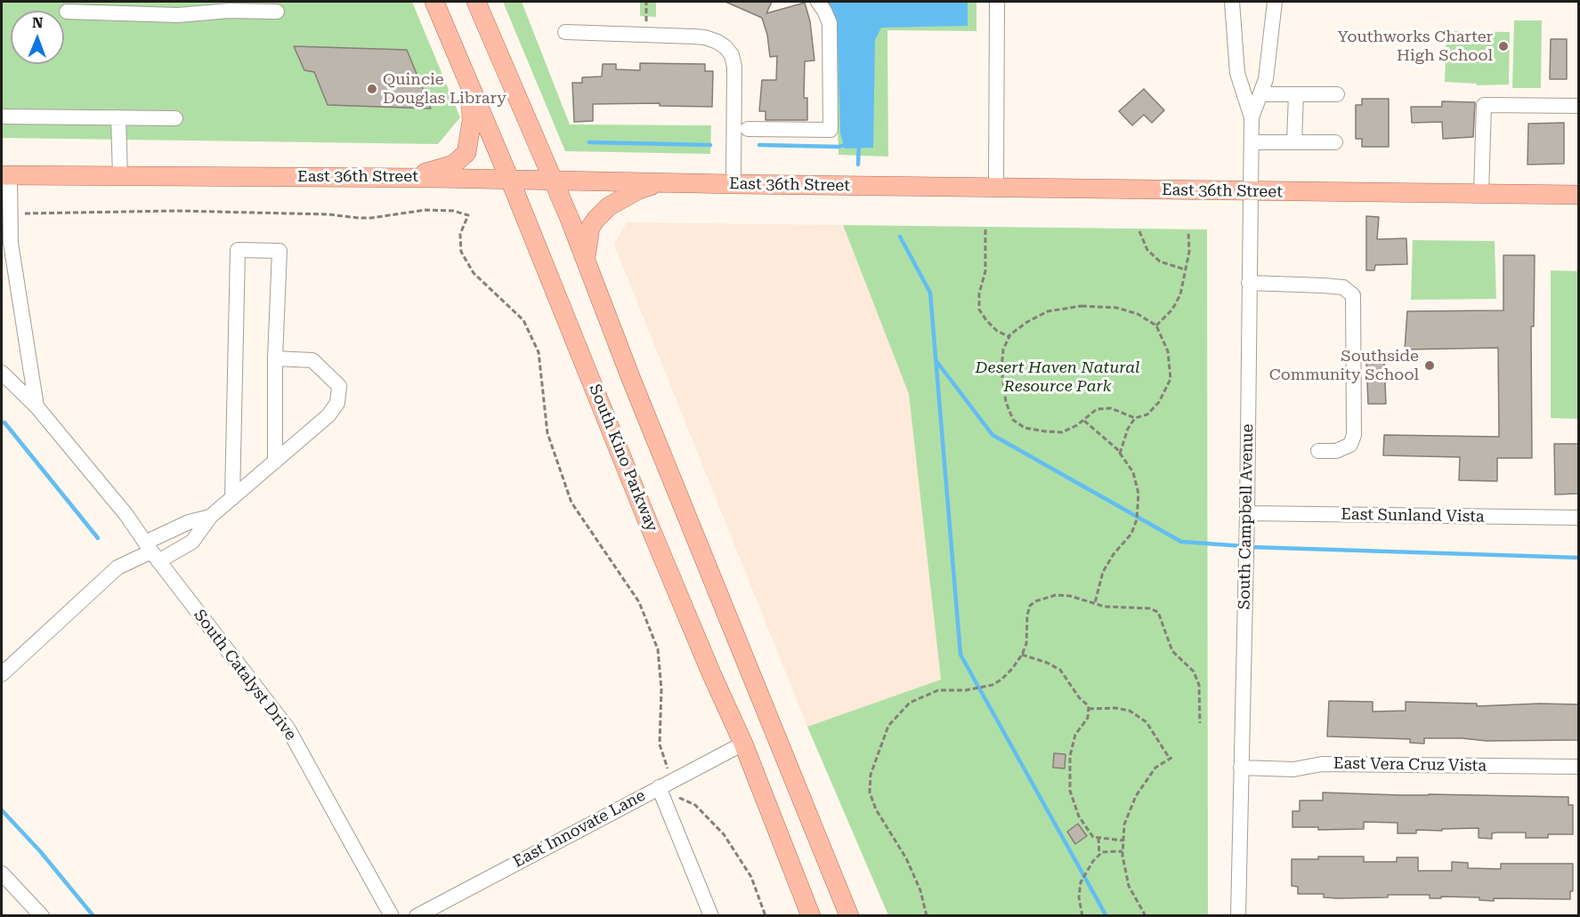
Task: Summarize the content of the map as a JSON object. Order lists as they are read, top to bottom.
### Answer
{
  "streets": {
    "main road": ["East 36th Street", "South Kino Parkway"],
    "street": [
      "East Sunland Vista",
      "South Campbell Avenue",
      "South Catalyst Drive",
      "East Vera Cruz Vista",
      "East Innovate Lane"
    ]
  },
  "crossings": [
    ["East 36th Street", "South Kino Parkway"],
    ["East 36th Street", "South Campbell Avenue"],
    ["South Kino Parkway", "East Innovate Lane"],
    ["East Sunland Vista", "South Campbell Avenue"],
    ["South Campbell Avenue", "East Vera Cruz Vista"]
  ],
  "parks": ["Desert Haven Natural Resource Park"],
  "places": ["Youthworks Charter High School", "Quincie Douglas Library", "Southside Community School"],
  "north": "top"
}
